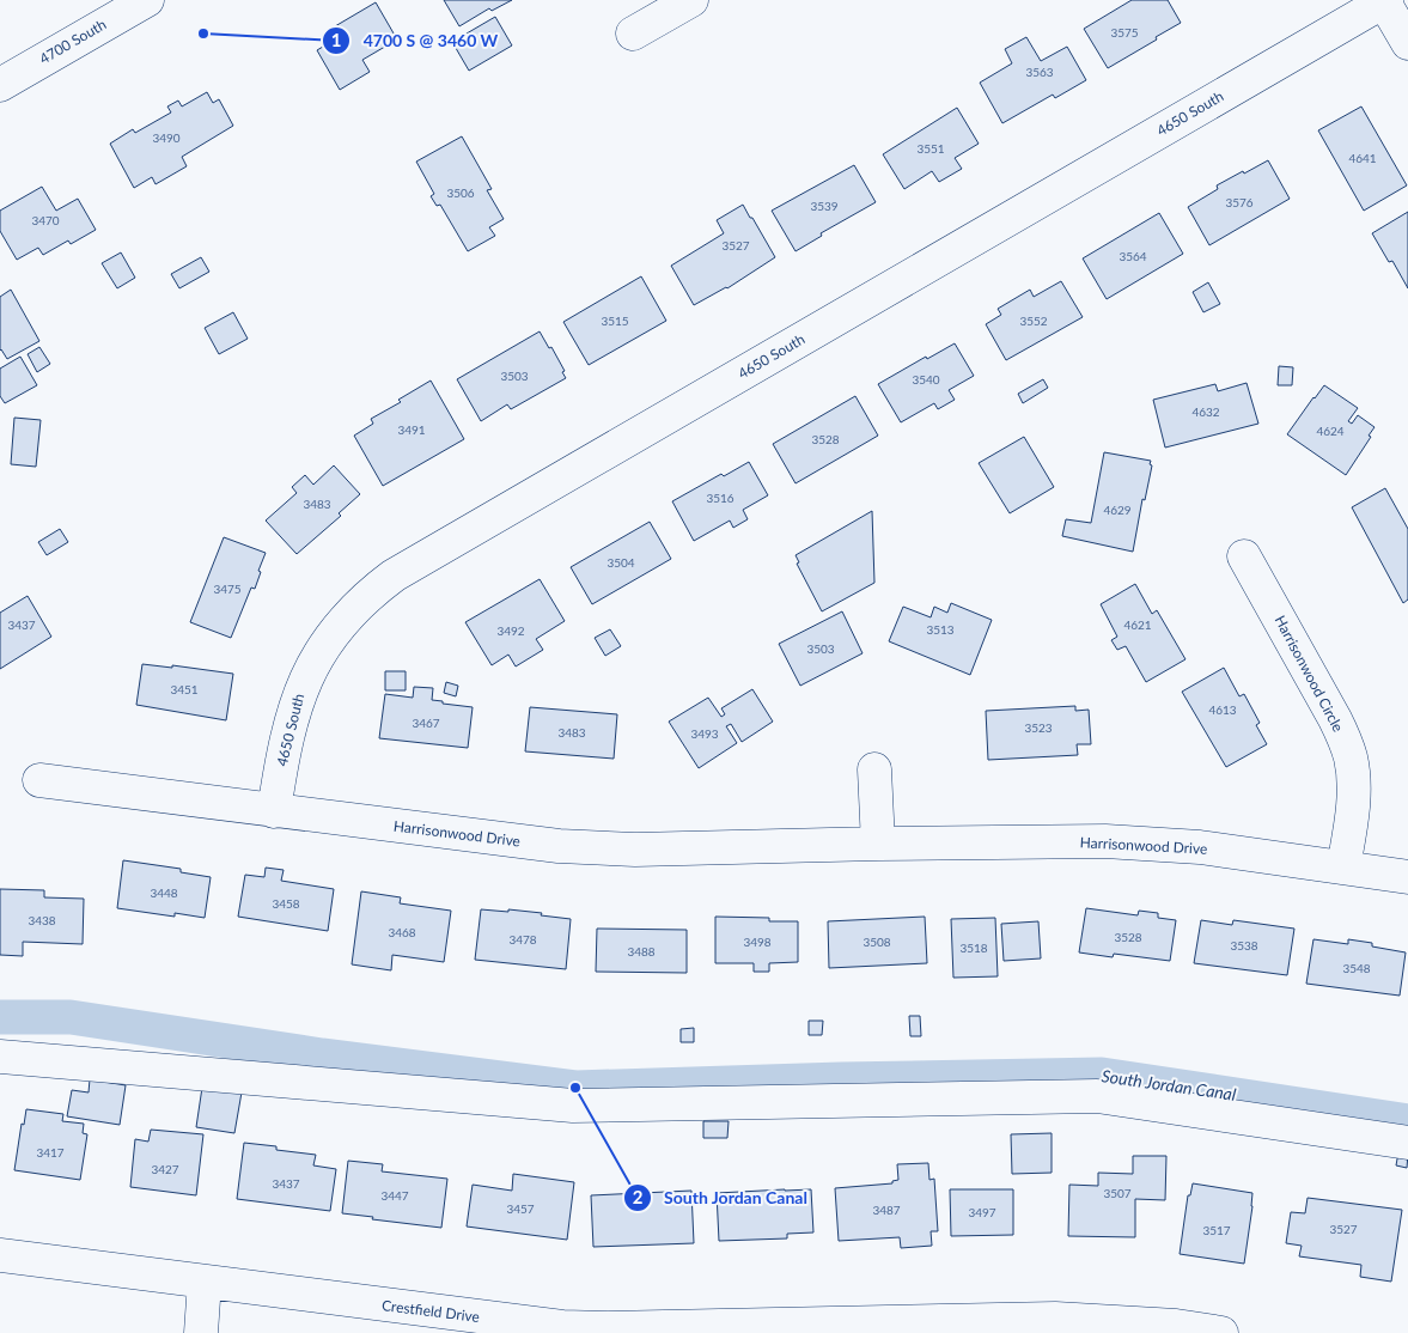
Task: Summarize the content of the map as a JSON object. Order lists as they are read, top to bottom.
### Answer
{
  "streets": {
    "street": [
      "4700 South",
      "4650 South",
      "Harrisonwood Circle",
      "Harrisonwood Drive",
      "Crestfield Drive"
    ]
  },
  "crossings": [
    ["4650 South", "Harrisonwood Drive"],
    ["Harrisonwood Circle", "Harrisonwood Drive"]
  ],
  "water": ["South Jordan Canal"],
  "places": ["4700 S @ 3460 W", "South Jordan Canal"],
  "house_numbers": [
    "3575",
    "3563",
    "3490",
    "3551",
    "4641",
    "3506",
    "3576",
    "3539",
    "3470",
    "3527",
    "3564",
    "3515",
    "3552",
    "3503",
    "3540",
    "4632",
    "3491",
    "4624",
    "3528",
    "3516",
    "3483",
    "4629",
    "3504",
    "3475",
    "3437",
    "4621",
    "3513",
    "3492",
    "3503",
    "3451",
    "4613",
    "3467",
    "3523",
    "3483",
    "3493",
    "3448",
    "3458",
    "3438",
    "3468",
    "3528",
    "3478",
    "3498",
    "3508",
    "3538",
    "3518",
    "3488",
    "3548",
    "3417",
    "3427",
    "3437",
    "3507",
    "3447",
    "3457",
    "3487",
    "3497",
    "3527",
    "3517"
  ]
}
